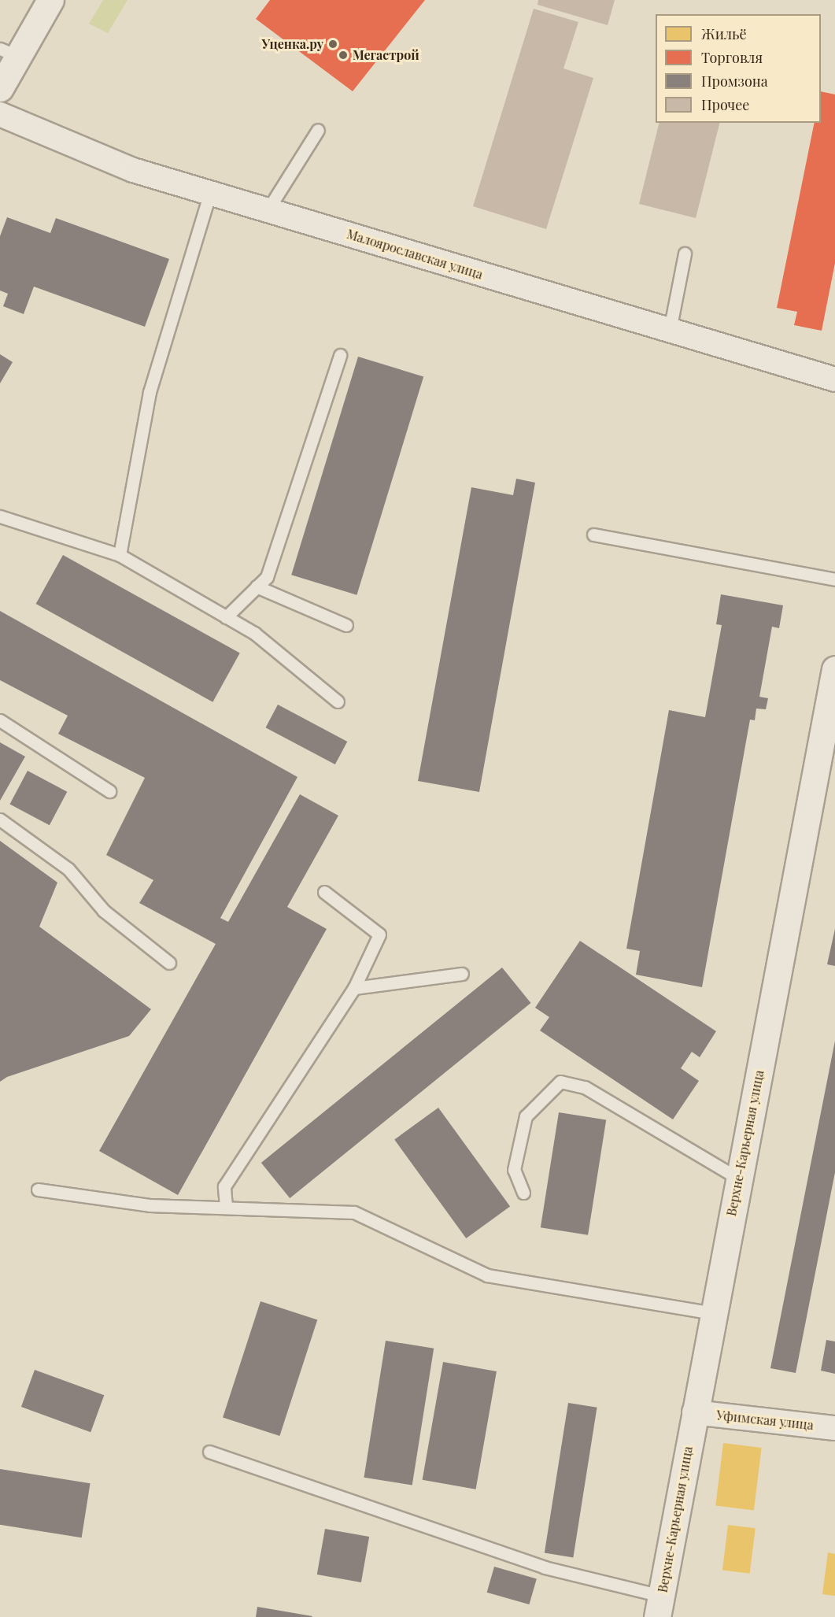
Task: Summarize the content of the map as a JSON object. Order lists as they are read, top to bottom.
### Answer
{
  "streets": {
    "street": ["Малоярославская улица", "Верхне-Карьерная улица", "Уфимская улица"]
  },
  "crossings": [
    ["Верхне-Карьерная улица", "Уфимская улица"]
  ],
  "places": ["Уценка.ру", "Мегастрой"],
  "legend": [
    "Жильё",
    "Торговля",
    "Промзона",
    "Прочее"
  ]
}
